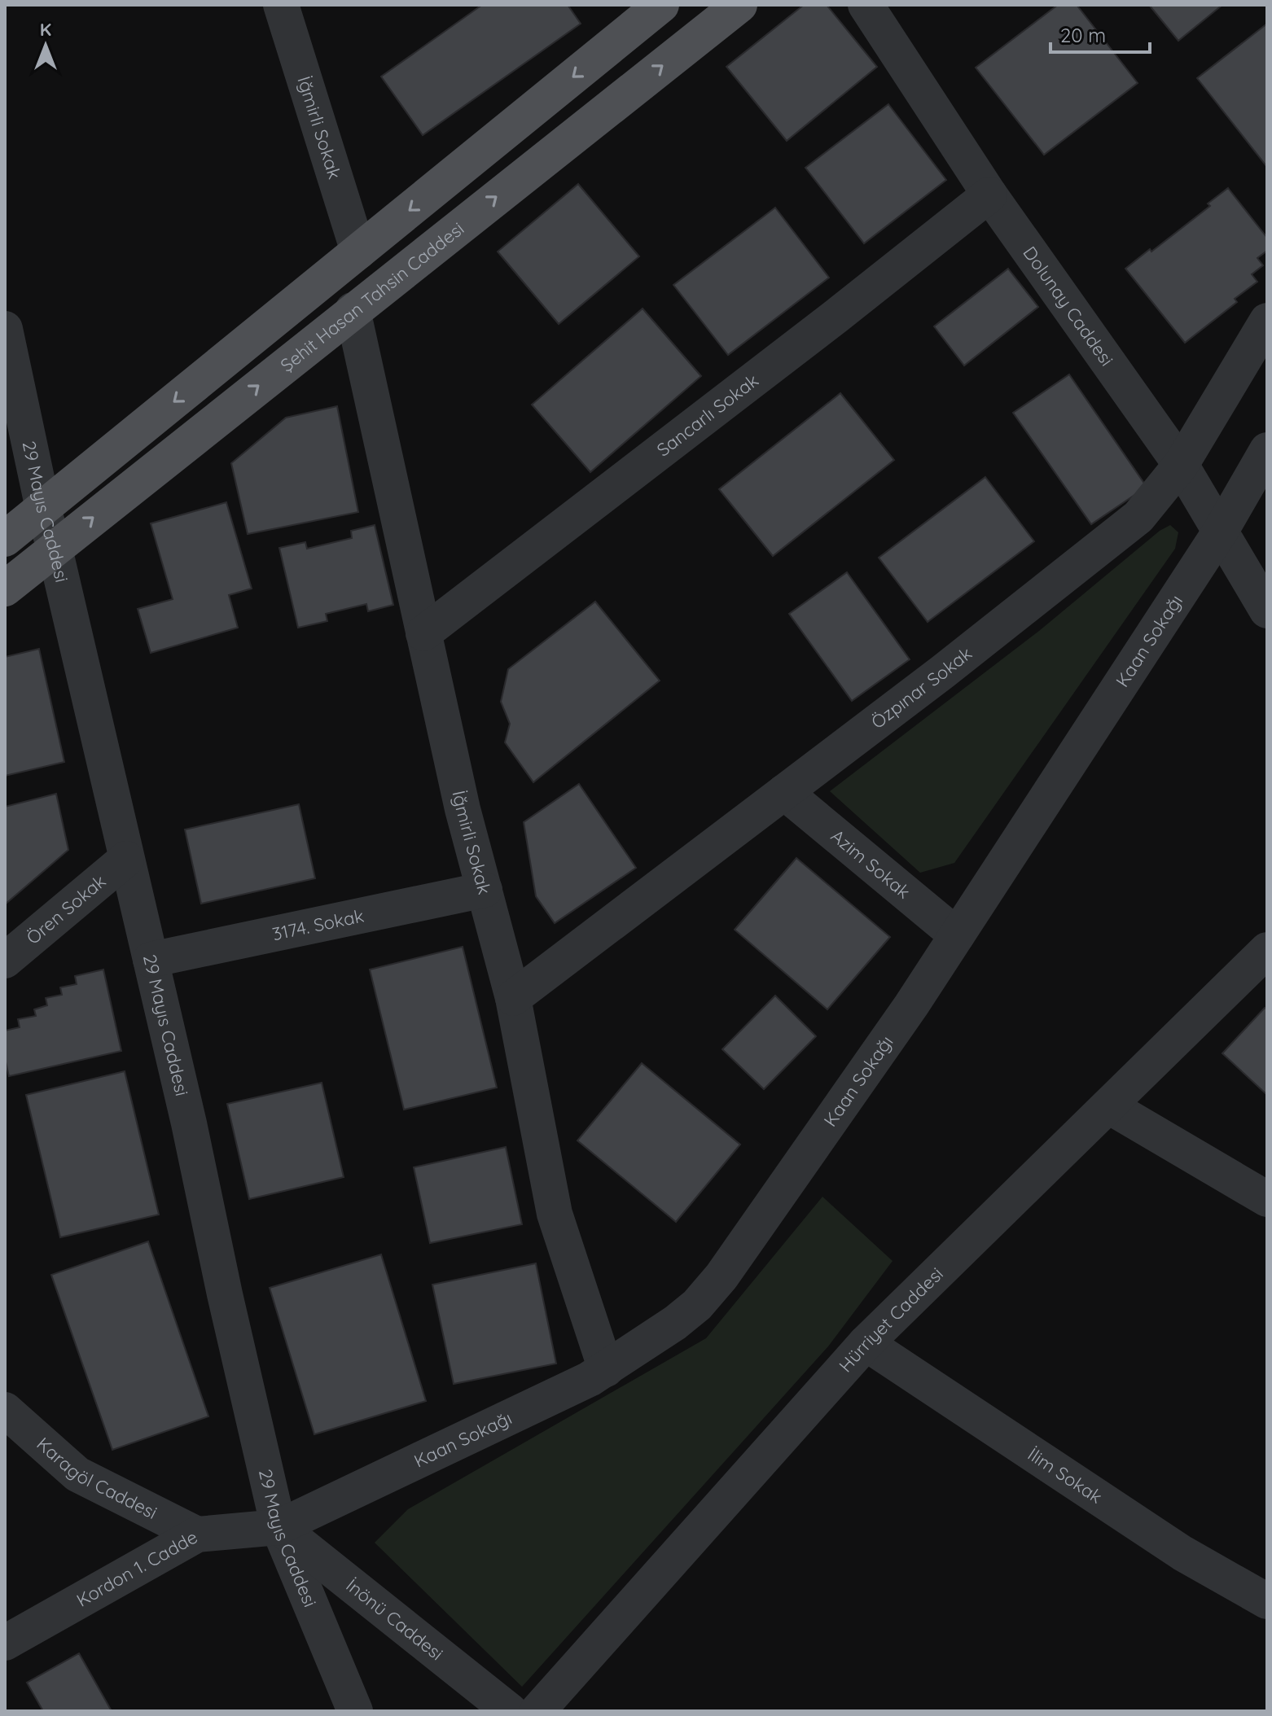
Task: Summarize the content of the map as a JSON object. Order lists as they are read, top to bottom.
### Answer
{
  "streets": {
    "main road": ["Şehit Hasan Tahsin Caddesi"],
    "street": [
      "İğmirli Sokak",
      "Dolunay Caddesi",
      "Sancarlı Sokak",
      "29 Mayıs Caddesi",
      "Kaan Sokağı",
      "Özpınar Sokak",
      "Azim Sokak",
      "Ören Sokak",
      "3174. Sokak",
      "Hürriyet Caddesi",
      "İlim Sokak",
      "Karagöl Caddesi",
      "Kordon 1. Cadde",
      "İnönü Caddesi"
    ]
  },
  "crossings": [
    ["İğmirli Sokak", "Şehit Hasan Tahsin Caddesi"],
    ["İğmirli Sokak", "Sancarlı Sokak"],
    ["İğmirli Sokak", "Kaan Sokağı"],
    ["İğmirli Sokak", "Özpınar Sokak"],
    ["İğmirli Sokak", "3174. Sokak"],
    ["Şehit Hasan Tahsin Caddesi", "29 Mayıs Caddesi"],
    ["Dolunay Caddesi", "Sancarlı Sokak"],
    ["Dolunay Caddesi", "Kaan Sokağı"],
    ["Dolunay Caddesi", "Özpınar Sokak"],
    ["29 Mayıs Caddesi", "Kaan Sokağı"],
    ["29 Mayıs Caddesi", "Ören Sokak"],
    ["29 Mayıs Caddesi", "3174. Sokak"],
    ["29 Mayıs Caddesi", "Kordon 1. Cadde"],
    ["29 Mayıs Caddesi", "İnönü Caddesi"],
    ["Kaan Sokağı", "Azim Sokak"],
    ["Kaan Sokağı", "Kordon 1. Cadde"],
    ["Kaan Sokağı", "İnönü Caddesi"],
    ["Özpınar Sokak", "Azim Sokak"],
    ["Hürriyet Caddesi", "İlim Sokak"],
    ["Karagöl Caddesi", "Kordon 1. Cadde"],
    ["Kordon 1. Cadde", "İnönü Caddesi"]
  ],
  "scale_bar": "20 m",
  "north": "top"
}
